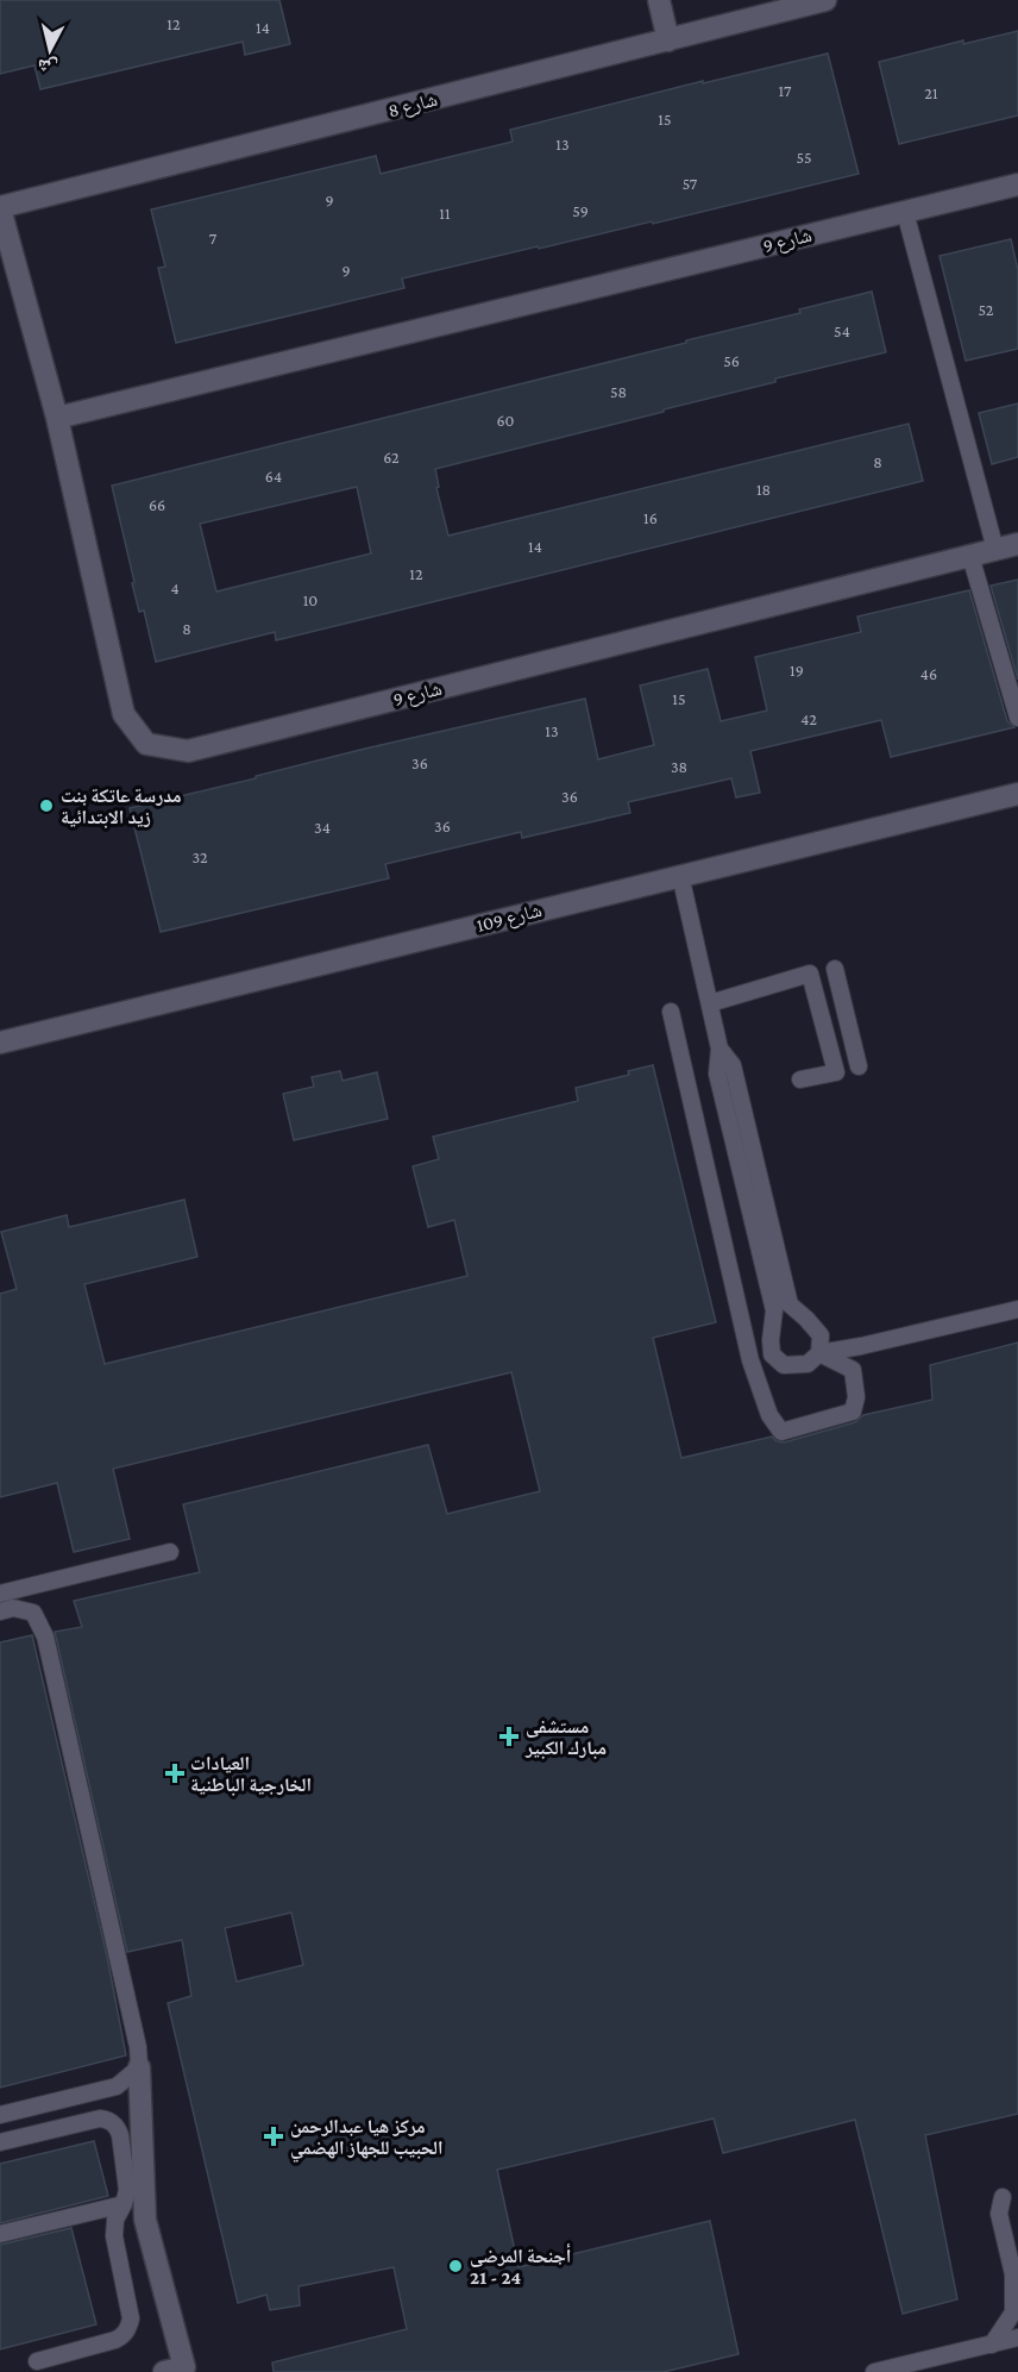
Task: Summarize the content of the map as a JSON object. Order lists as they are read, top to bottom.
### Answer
{
  "streets": {
    "street": ["شارع 8", "شارع 9", "شارع 109"]
  },
  "crossings": [
    ["شارع 8", "شارع 9"]
  ],
  "places": {
    "other": ["مدرسة عاتكة بنت زيد الابتدائية", "أجنحة المرضى 21 - 24"],
    "health": ["مستشفى مبارك الكبير", "العيادات الخارجية الباطنية", "مركز هيا عبدالرحمن الحبيب للجهاز الهضمي"]
  },
  "house_numbers": [
    "12",
    "14",
    "17",
    "21",
    "15",
    "13",
    "55",
    "57",
    "9",
    "59",
    "11",
    "7",
    "9",
    "52",
    "54",
    "56",
    "58",
    "60",
    "62",
    "8",
    "64",
    "18",
    "66",
    "16",
    "14",
    "12",
    "4",
    "10",
    "8",
    "19",
    "46",
    "15",
    "42",
    "13",
    "36",
    "38",
    "36",
    "36",
    "34",
    "32"
  ],
  "north": "bottom"
}
